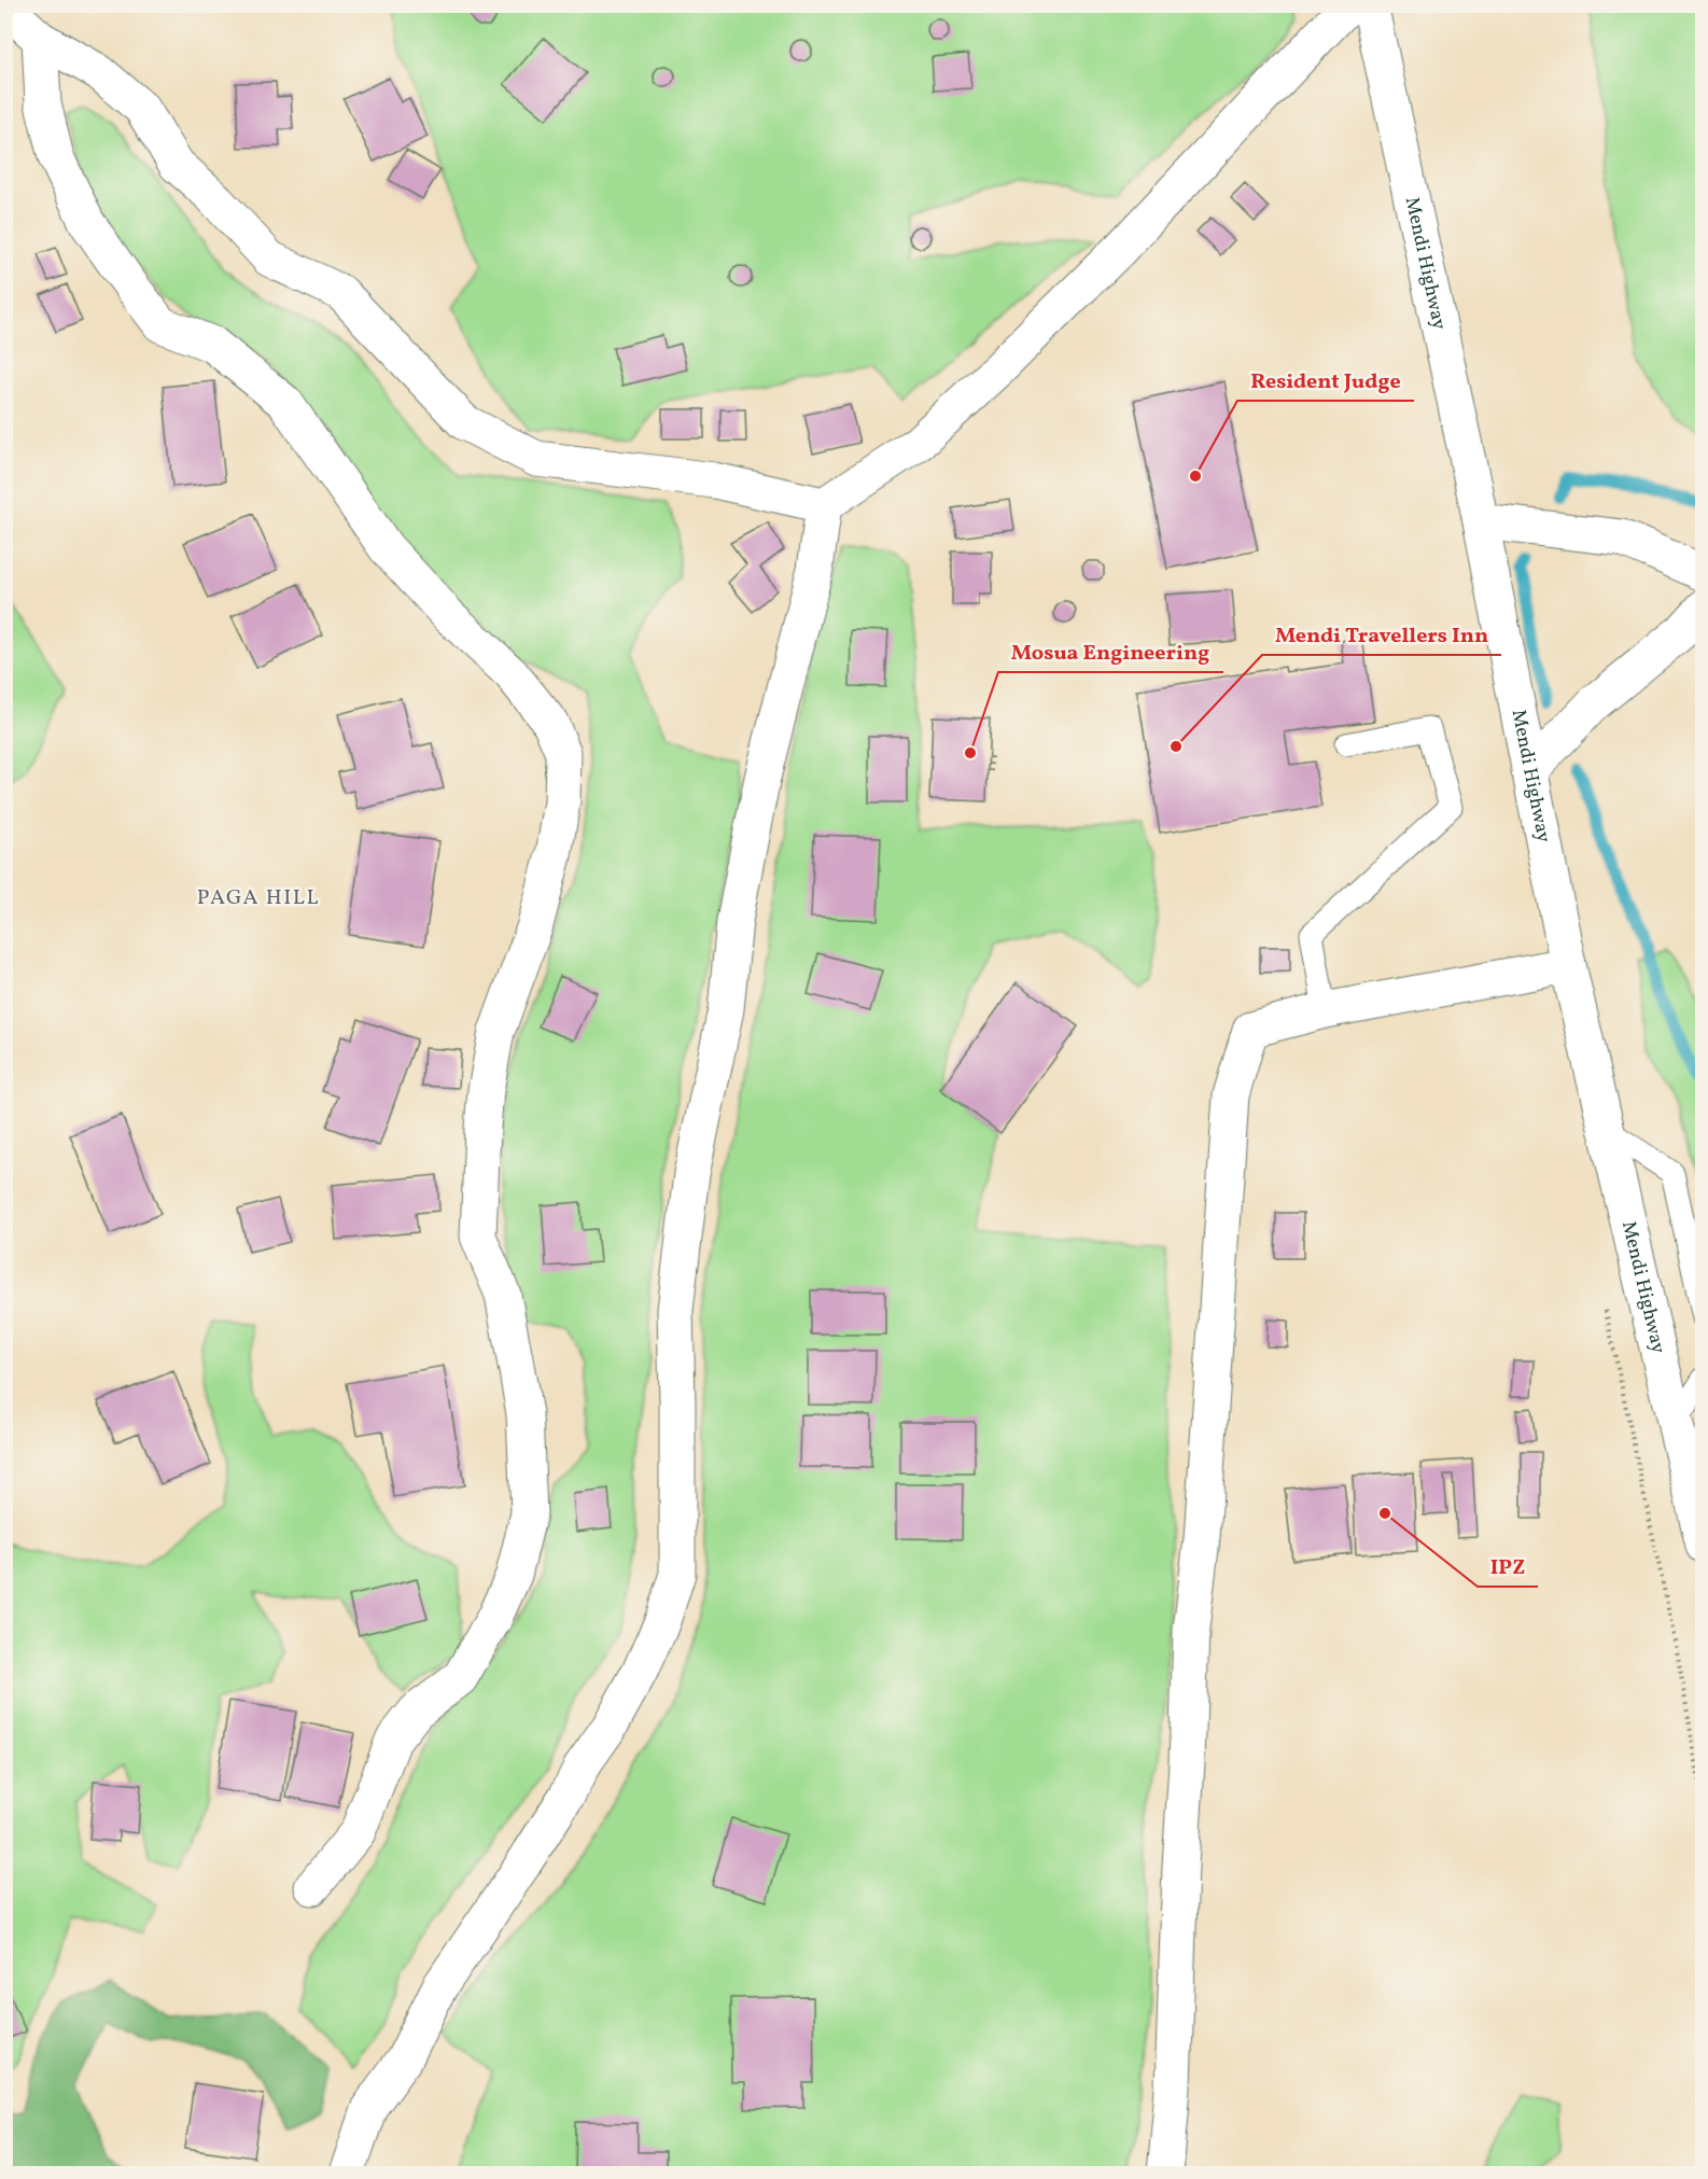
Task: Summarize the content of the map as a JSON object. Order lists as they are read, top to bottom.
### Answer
{
  "streets": {
    "street": ["Mendi Highway"]
  },
  "districts": ["PAGA HILL"],
  "places": [
    "Resident Judge",
    "Mendi Travellers Inn",
    "Mosua Engineering",
    "IPZ"
  ]
}
